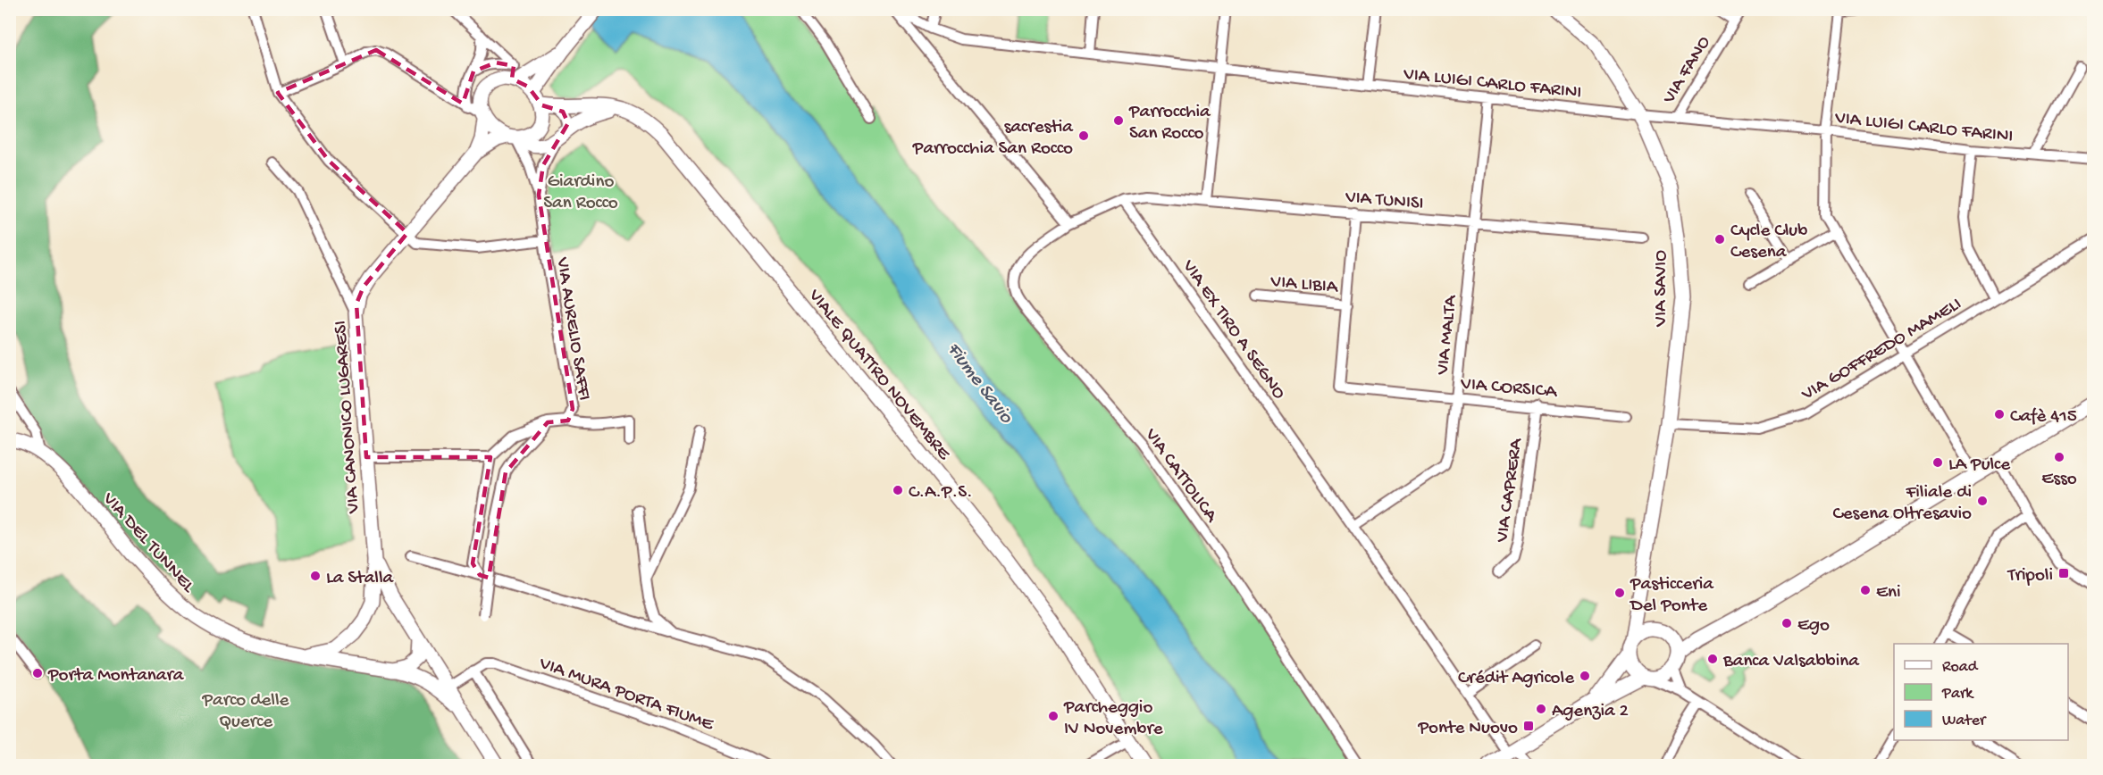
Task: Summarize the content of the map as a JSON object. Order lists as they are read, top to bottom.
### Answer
{
  "streets": {
    "street": [
      "VIA FANO",
      "VIA LUIGI CARLO FARINI",
      "VIA TUNISI",
      "VIA LIBIA",
      "VIA SAVIO",
      "VIA AURELIO SAFFI",
      "VIA EX TIRO A SEGNO",
      "VIA MALTA",
      "VIA GOFFREDO MAMELI",
      "VIALE QUATTRO NOVEMBRE",
      "VIA CORSICA",
      "VIA CANONICO LUGARESI",
      "VIA CATTOLICA",
      "VIA CAPRERA",
      "VIA DEL TUNNEL",
      "VIA MURA PORTA FIUME"
    ]
  },
  "crossings": [
    ["VIA FANO", "VIA LUIGI CARLO FARINI"],
    ["VIA LUIGI CARLO FARINI", "VIA SAVIO"],
    ["VIA LUIGI CARLO FARINI", "VIA MALTA"],
    ["VIA TUNISI", "VIA EX TIRO A SEGNO"],
    ["VIA TUNISI", "VIA MALTA"],
    ["VIA TUNISI", "VIA CORSICA"],
    ["VIA LIBIA", "VIA CORSICA"],
    ["VIA SAVIO", "VIA GOFFREDO MAMELI"],
    ["VIA AURELIO SAFFI", "VIALE QUATTRO NOVEMBRE"],
    ["VIA EX TIRO A SEGNO", "VIA MALTA"],
    ["VIA MALTA", "VIA CORSICA"],
    ["VIA CORSICA", "VIA CAPRERA"],
    ["VIA CANONICO LUGARESI", "VIA DEL TUNNEL"]
  ],
  "water": ["Fiume Savio"],
  "parks": ["Giardino San Rocco", "Parco delle Querce"],
  "places": {
    "other": [
      "Parrocchia San Rocco",
      "sacrestia Parrocchia San Rocco",
      "Cycle Club Cesena",
      "Cafè 415",
      "Esso",
      "LA Pulce",
      "C.A.P.S.",
      "Filiale di Cesena Oltresavio",
      "La Stalla",
      "Eni",
      "Pasticceria Del Ponte",
      "Ego",
      "Banca Valsabbina",
      "Porta Montanara",
      "Crédit Agricole",
      "Agenzia 2",
      "Parcheggio IV Novembre"
    ],
    "transit": ["Tripoli", "Ponte Nuovo"]
  },
  "legend": ["Road", "Park", "Water"]
}
